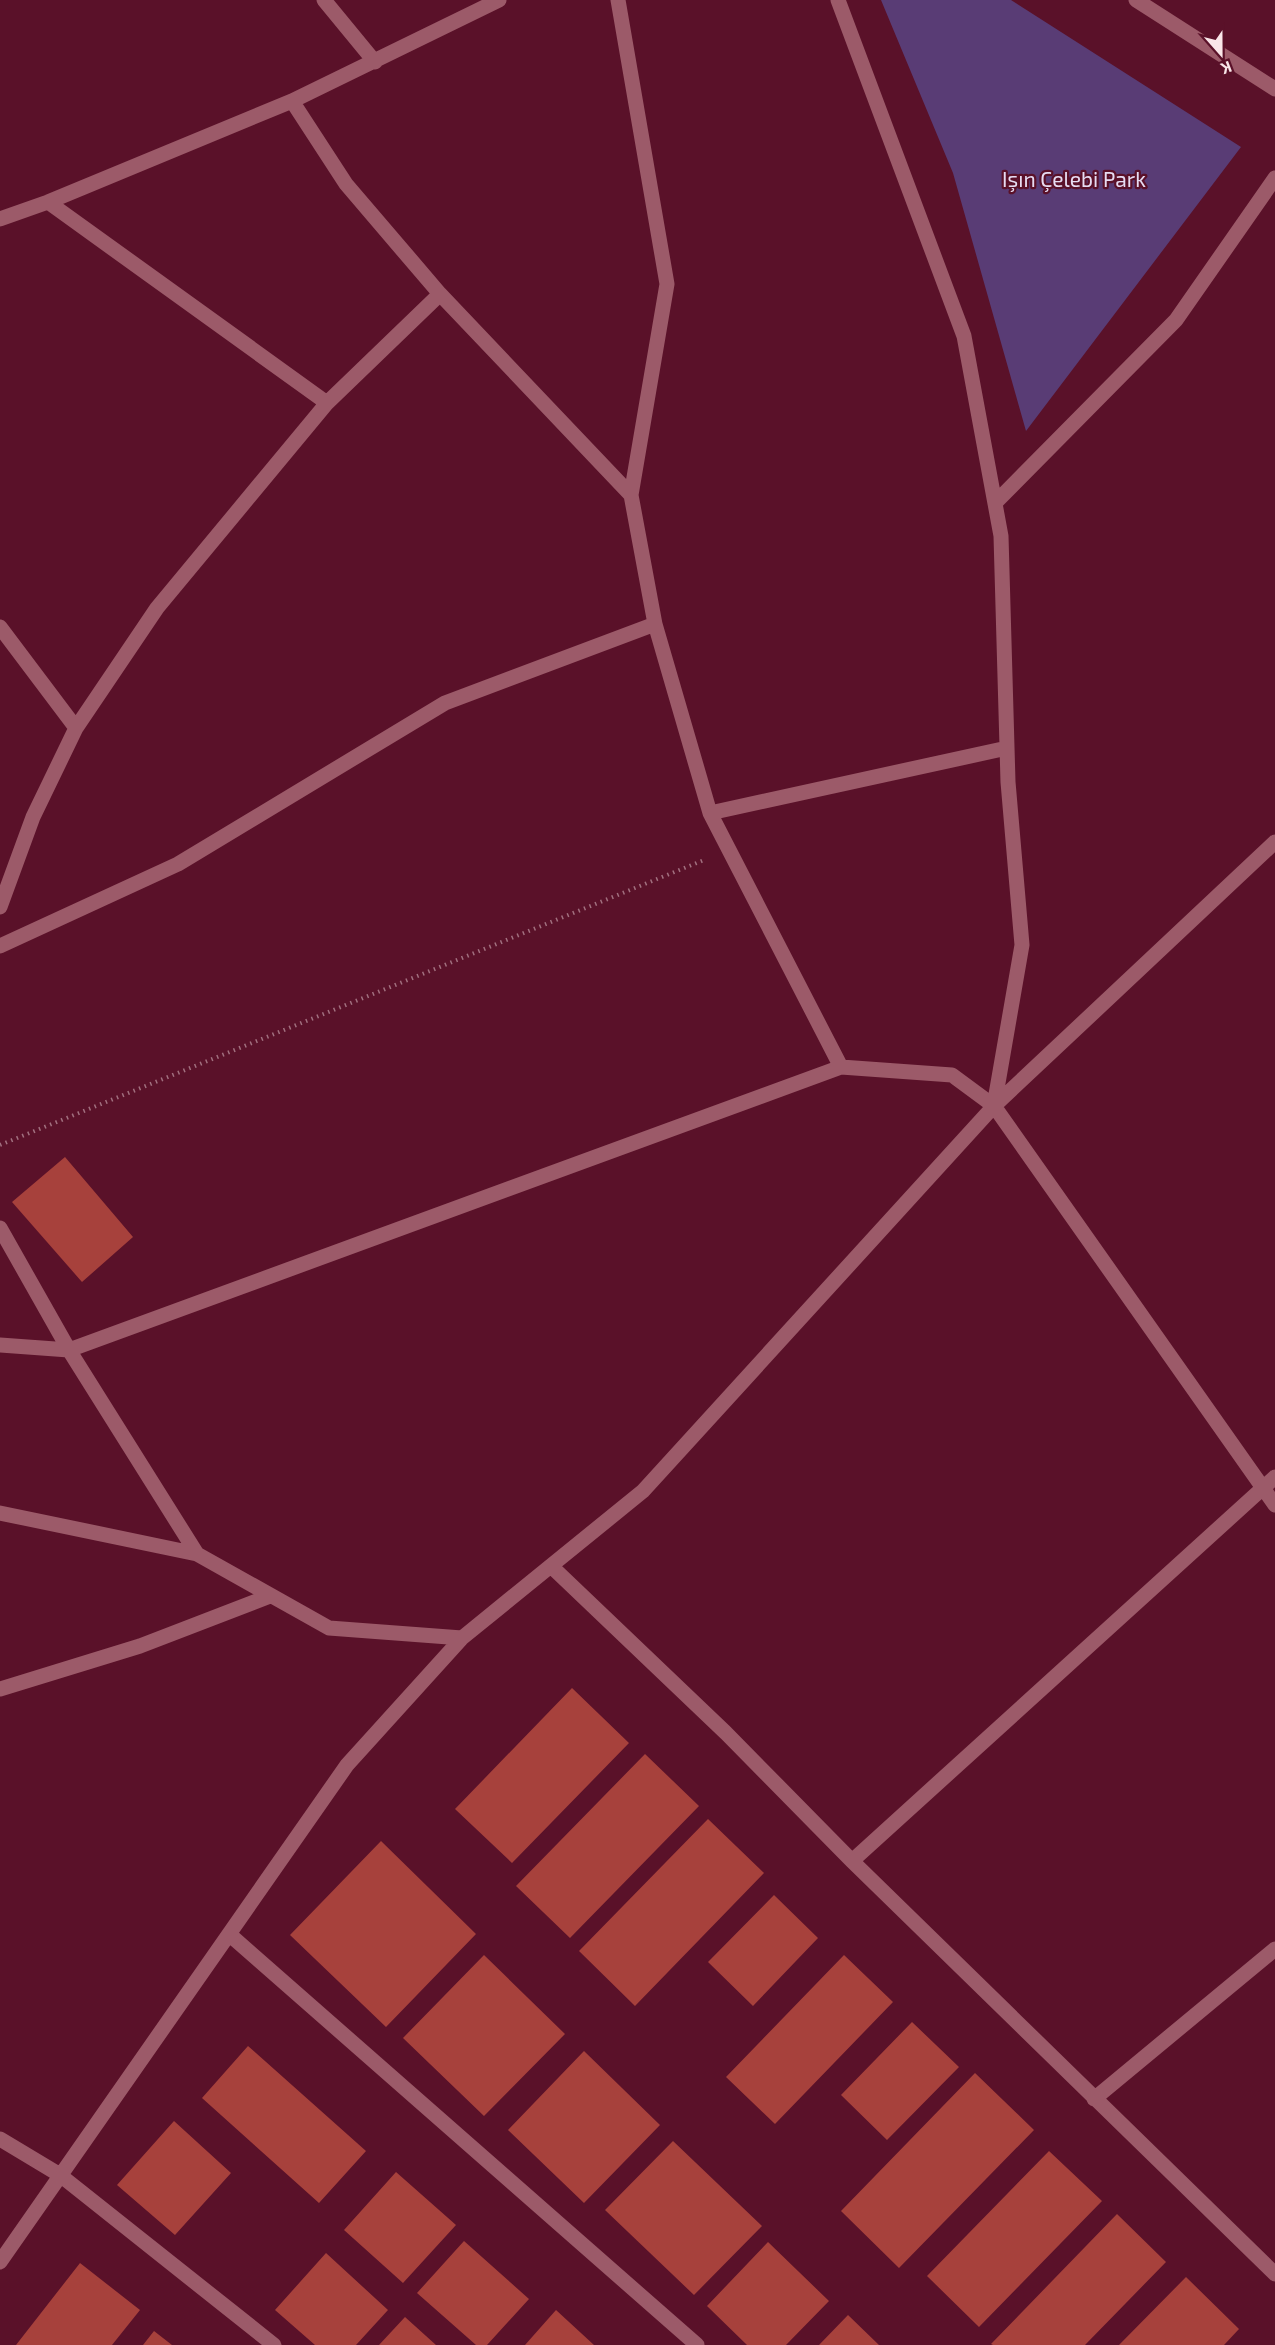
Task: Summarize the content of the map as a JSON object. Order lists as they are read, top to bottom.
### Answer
{
  "parks": ["Işın Çelebi Park"],
  "north": "bottom"
}
